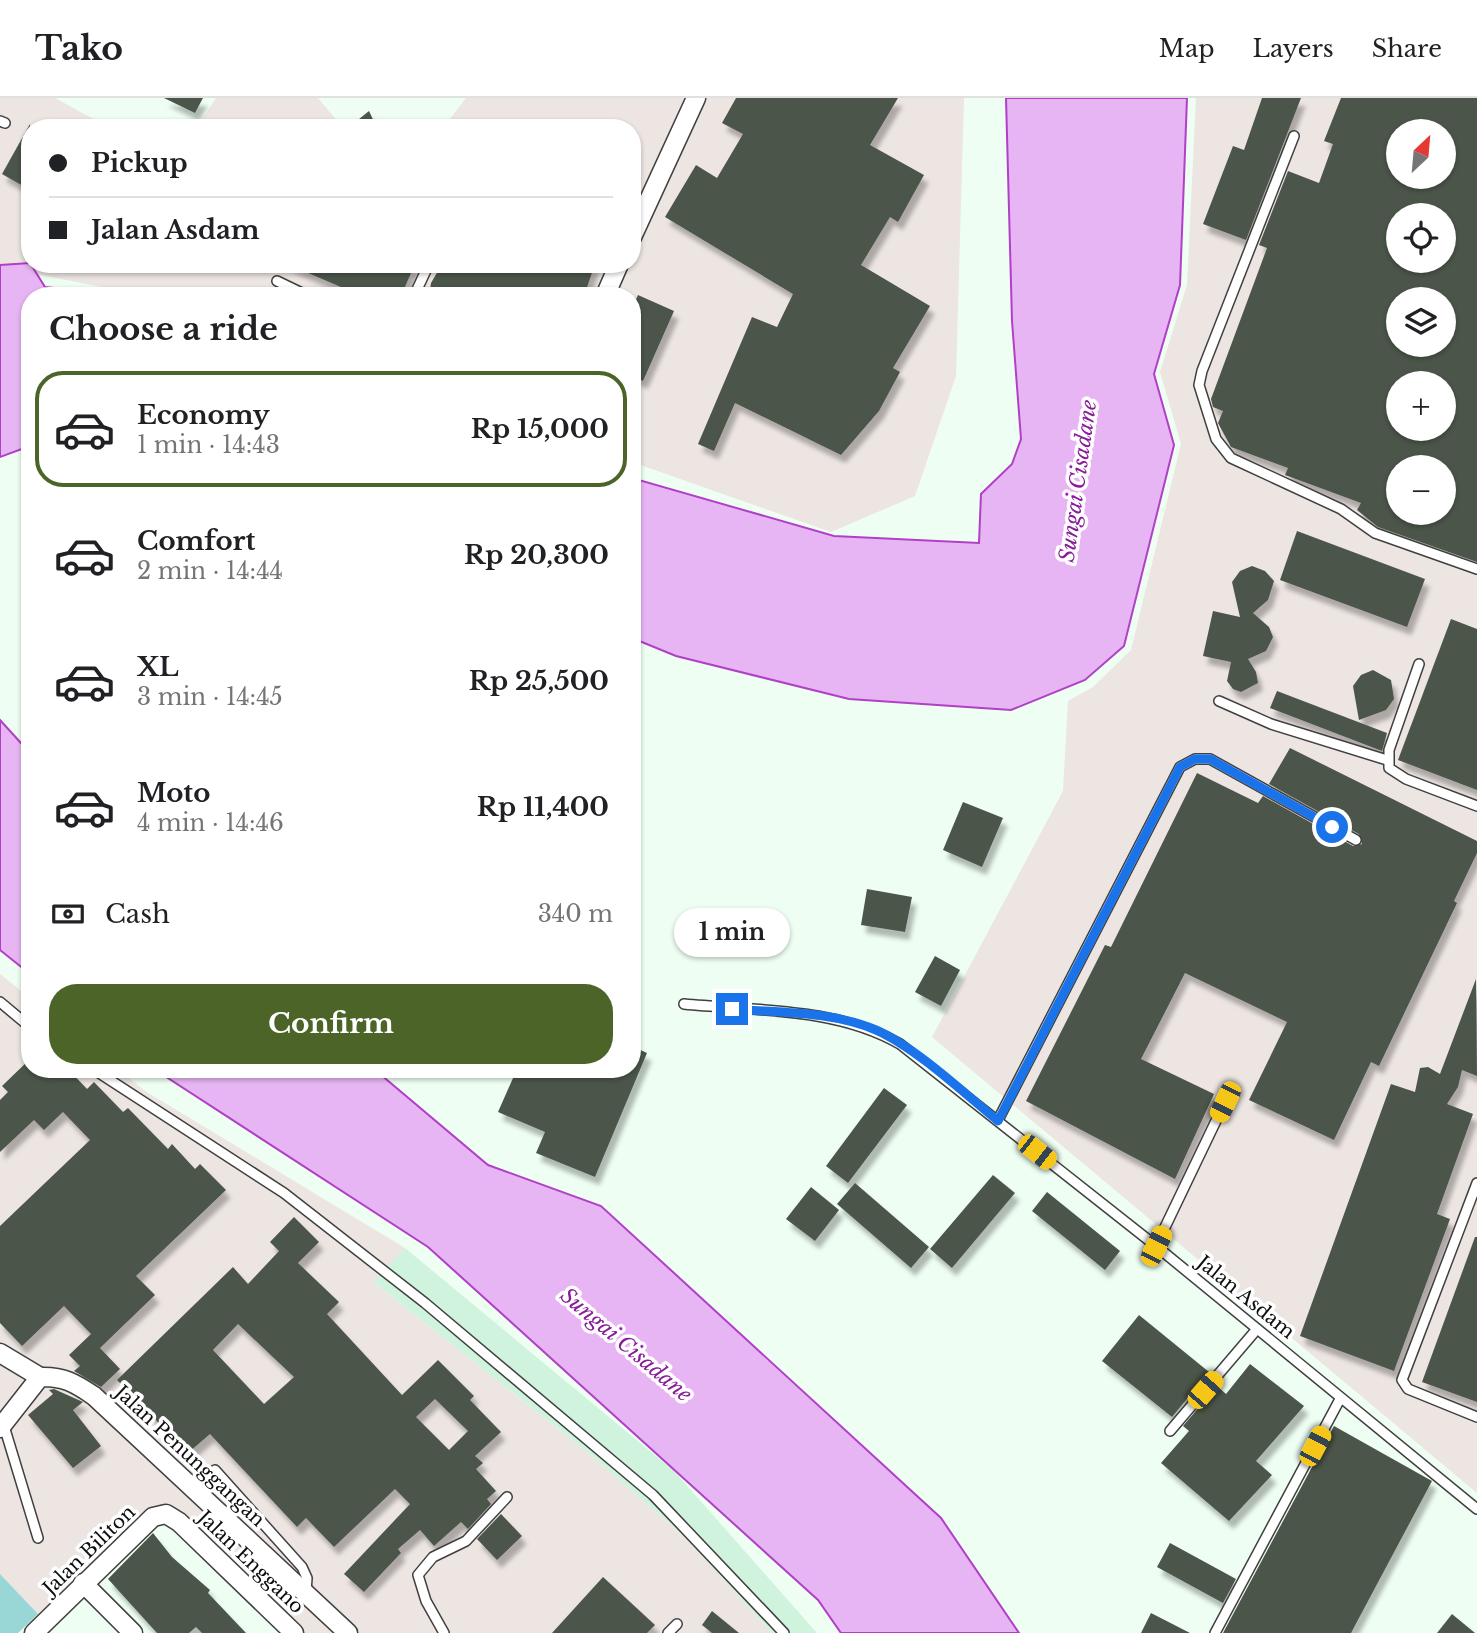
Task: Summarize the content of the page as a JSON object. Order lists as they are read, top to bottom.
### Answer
{
  "streets": {
    "street": ["Jalan Penunggangan", "Jalan Biliton", "Jalan Enggano"],
    "lane": ["Jalan Asdam"]
  },
  "crossings": [
    ["Jalan Biliton", "Jalan Enggano"]
  ],
  "water": ["Sungai Cisadane"],
  "north": "top right",
  "page": {
    "header": "Tako",
    "nav": ["Map", "Layers", "Share"],
    "map_buttons": ["+", "−"],
    "banner": ["Pickup", "Jalan Asdam"],
    "heading": "Choose a ride",
    "list": [
      {
        "name": "Economy",
        "note": "1 min · 14:43",
        "value": "Rp 15,000"
      },
      {
        "name": "Comfort",
        "note": "2 min · 14:44",
        "value": "Rp 20,300"
      },
      {
        "name": "XL",
        "note": "3 min · 14:45",
        "value": "Rp 25,500"
      },
      {
        "name": "Moto",
        "note": "4 min · 14:46",
        "value": "Rp 11,400"
      }
    ],
    "pay": ["Cash", "340 m"],
    "bubble": "1 min",
    "buttons": "Confirm"
  }
}
